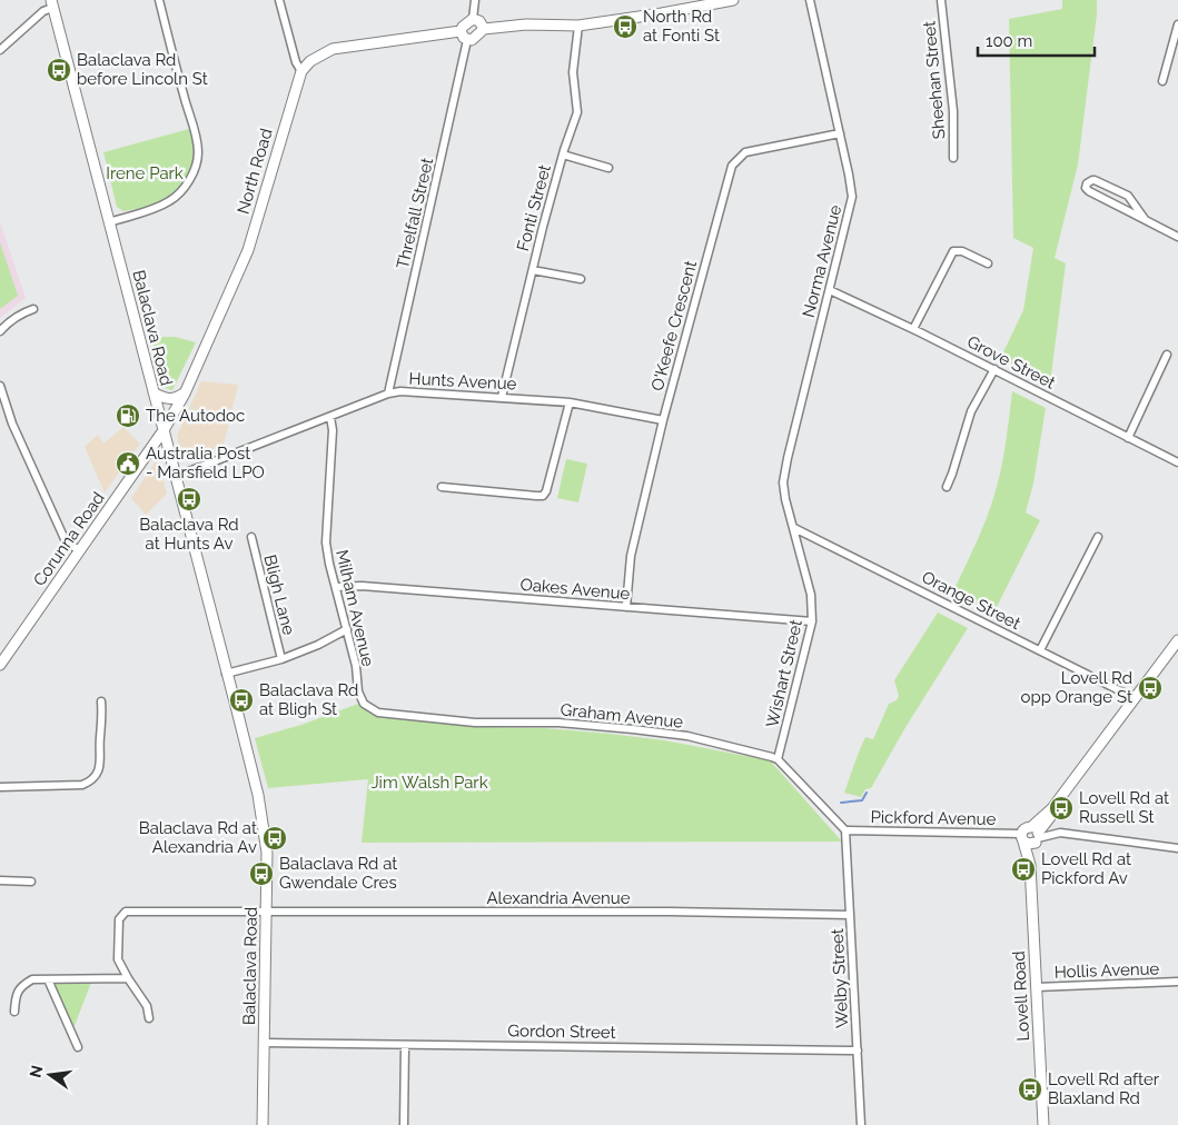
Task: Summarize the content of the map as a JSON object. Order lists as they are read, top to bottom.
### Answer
{
  "streets": {
    "street": [
      "Sheehan Street",
      "North Road",
      "Fonti Street",
      "Threlfall Street",
      "Norma Avenue",
      "O'Keefe Crescent",
      "Balaclava Road",
      "Grove Street",
      "Hunts Avenue",
      "Corunna Road",
      "Oakes Avenue",
      "Bligh Lane",
      "Orange Street",
      "Milham Avenue",
      "Wishart Street",
      "Graham Avenue",
      "Pickford Avenue",
      "Alexandria Avenue",
      "Hollis Avenue",
      "Welby Street",
      "Lovell Road",
      "Gordon Street"
    ]
  },
  "crossings": [
    ["North Road", "Balaclava Road"],
    ["North Road", "Corunna Road"],
    ["Fonti Street", "Hunts Avenue"],
    ["Threlfall Street", "Hunts Avenue"],
    ["Norma Avenue", "O'Keefe Crescent"],
    ["Norma Avenue", "Grove Street"],
    ["Norma Avenue", "Orange Street"],
    ["Norma Avenue", "Wishart Street"],
    ["O'Keefe Crescent", "Hunts Avenue"],
    ["O'Keefe Crescent", "Oakes Avenue"],
    ["Balaclava Road", "Hunts Avenue"],
    ["Balaclava Road", "Corunna Road"],
    ["Balaclava Road", "Alexandria Avenue"],
    ["Balaclava Road", "Gordon Street"],
    ["Hunts Avenue", "Milham Avenue"],
    ["Oakes Avenue", "Milham Avenue"],
    ["Oakes Avenue", "Wishart Street"],
    ["Orange Street", "Wishart Street"],
    ["Milham Avenue", "Graham Avenue"],
    ["Wishart Street", "Graham Avenue"],
    ["Pickford Avenue", "Welby Street"],
    ["Pickford Avenue", "Lovell Road"],
    ["Alexandria Avenue", "Welby Street"],
    ["Hollis Avenue", "Lovell Road"],
    ["Welby Street", "Gordon Street"]
  ],
  "parks": ["Irene Park", "Jim Walsh Park"],
  "places": {
    "bus stop": [
      "North Rd at Fonti St",
      "Balaclava Rd before Lincoln St",
      "Balaclava Rd at Hunts Av",
      "Lovell Rd opp Orange St",
      "Balaclava Rd at Bligh St",
      "Lovell Rd at Russell St",
      "Balaclava Rd at Alexandria Av",
      "Lovell Rd at Pickford Av",
      "Balaclava Rd at Gwendale Cres",
      "Lovell Rd after Blaxland Rd"
    ],
    "fuel station": ["The Autodoc"],
    "public building": ["Australia Post - Marsfield LPO"]
  },
  "scale_bar": "100 m",
  "north": "left"
}
